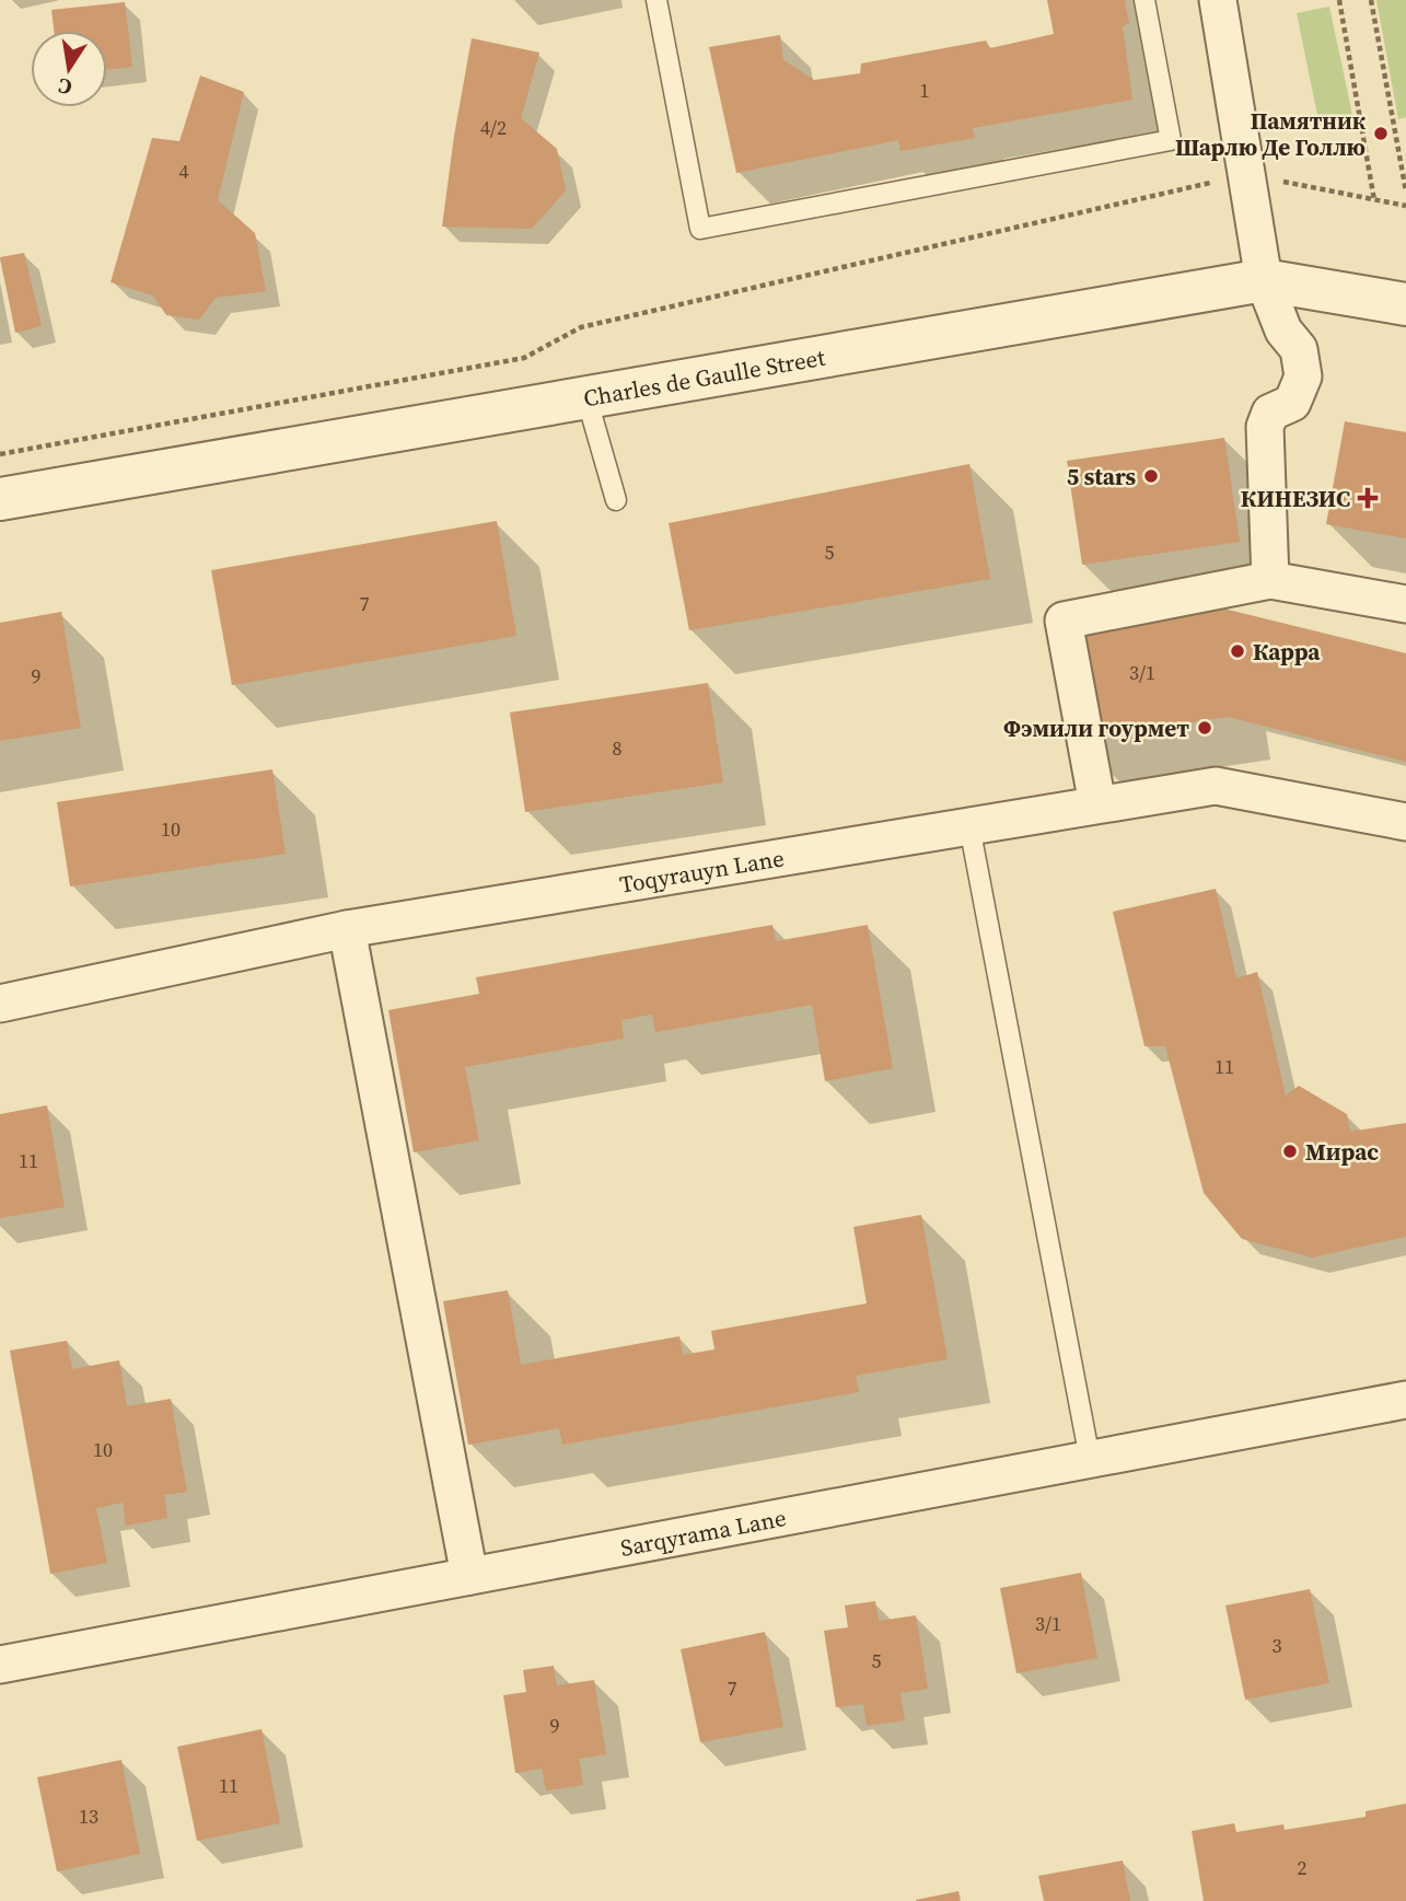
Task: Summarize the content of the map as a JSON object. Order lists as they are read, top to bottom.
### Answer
{
  "streets": {
    "street": ["Charles de Gaulle Street", "Toqyrauyn Lane", "Sarqyrama Lane"]
  },
  "places": {
    "other": [
      "Памятник Шарлю Де Голлю",
      "5 stars",
      "Карра",
      "Фэмили гоурмет",
      "Мирас"
    ],
    "health": ["КИНЕЗИС"]
  },
  "house_numbers": [
    "1",
    "4/2",
    "4",
    "5",
    "7",
    "3/1",
    "9",
    "8",
    "10",
    "11",
    "11",
    "10",
    "3/1",
    "3",
    "5",
    "7",
    "9",
    "11",
    "13",
    "2"
  ],
  "north": "bottom"
}
